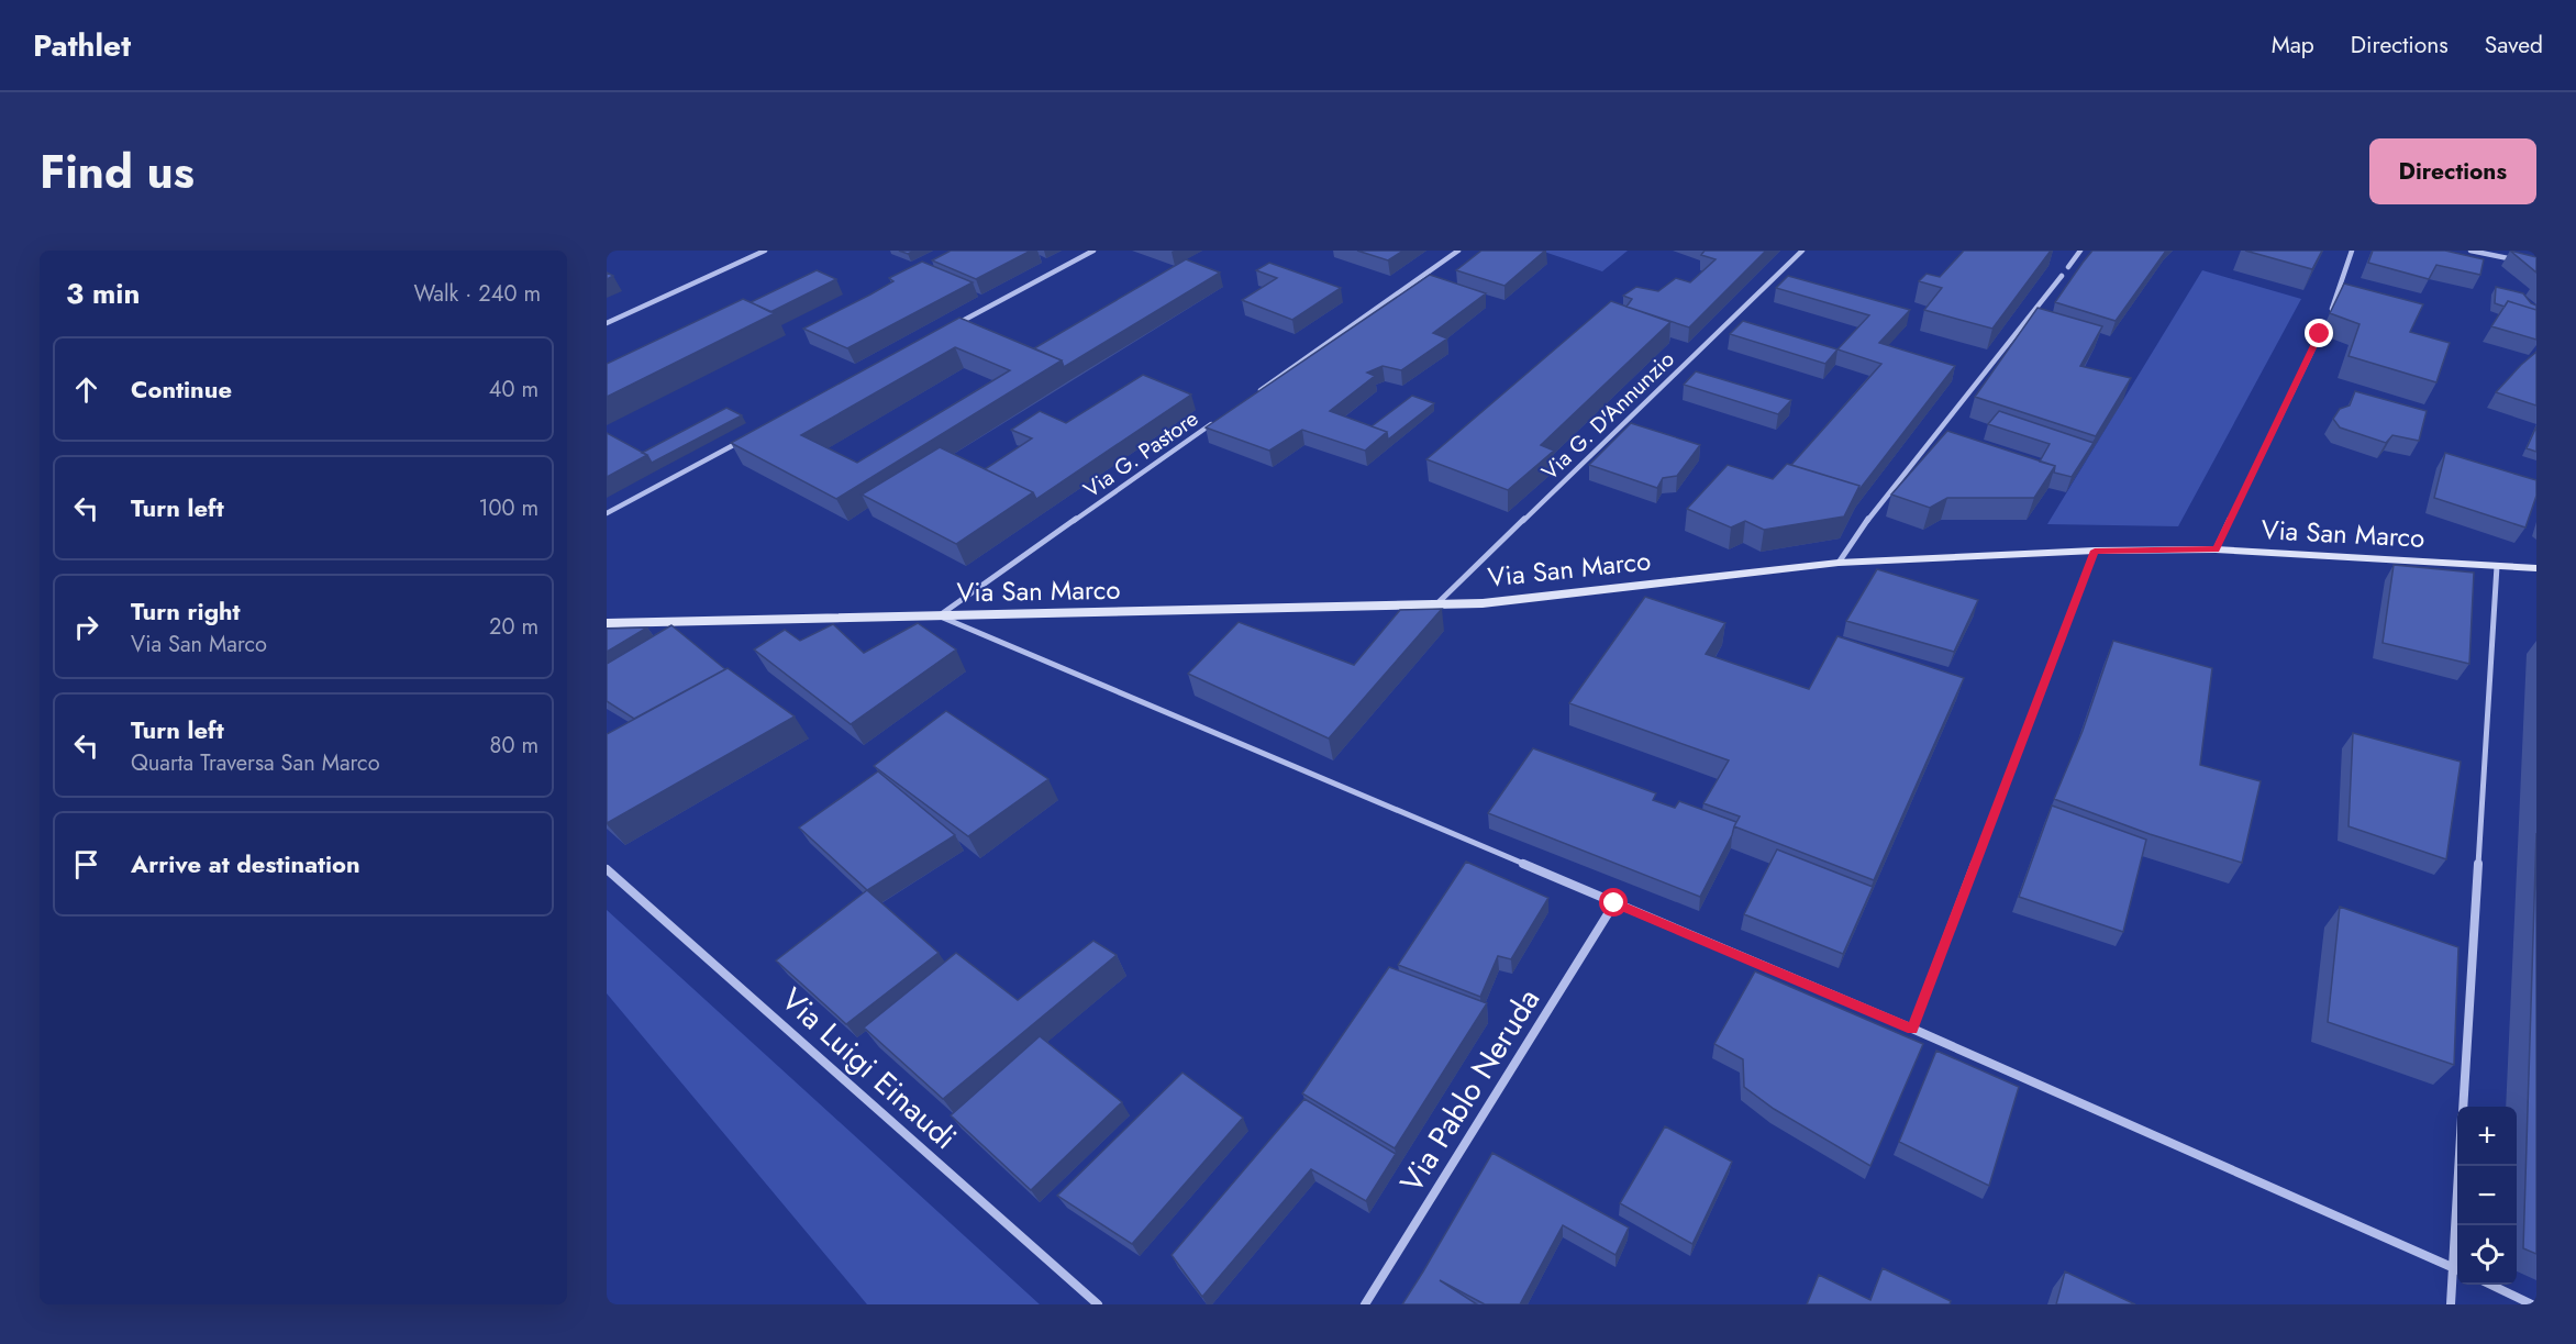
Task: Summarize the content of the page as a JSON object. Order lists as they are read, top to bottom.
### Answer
{
  "streets": {
    "main road": ["Via San Marco"],
    "street": [
      "Via G. D'Annunzio",
      "Via G. Pastore",
      "Via Luigi Einaudi",
      "Via Pablo Neruda"
    ]
  },
  "crossings": [
    ["Via G. D'Annunzio", "Via San Marco"],
    ["Via G. Pastore", "Via San Marco"]
  ],
  "page": {
    "header": "Pathlet",
    "nav": ["Map", "Directions", "Saved"],
    "title": "Find us",
    "buttons": "Directions",
    "heading": ["3 min", "Walk · 240 m"],
    "list": [
      ["Continue", "40 m"],
      ["Turn left", "100 m"],
      ["Turn right", "Via San Marco", "20 m"],
      ["Turn left", "Quarta Traversa San Marco", "80 m"],
      "Arrive at destination"
    ],
    "map_buttons": ["+", "−"]
  }
}
